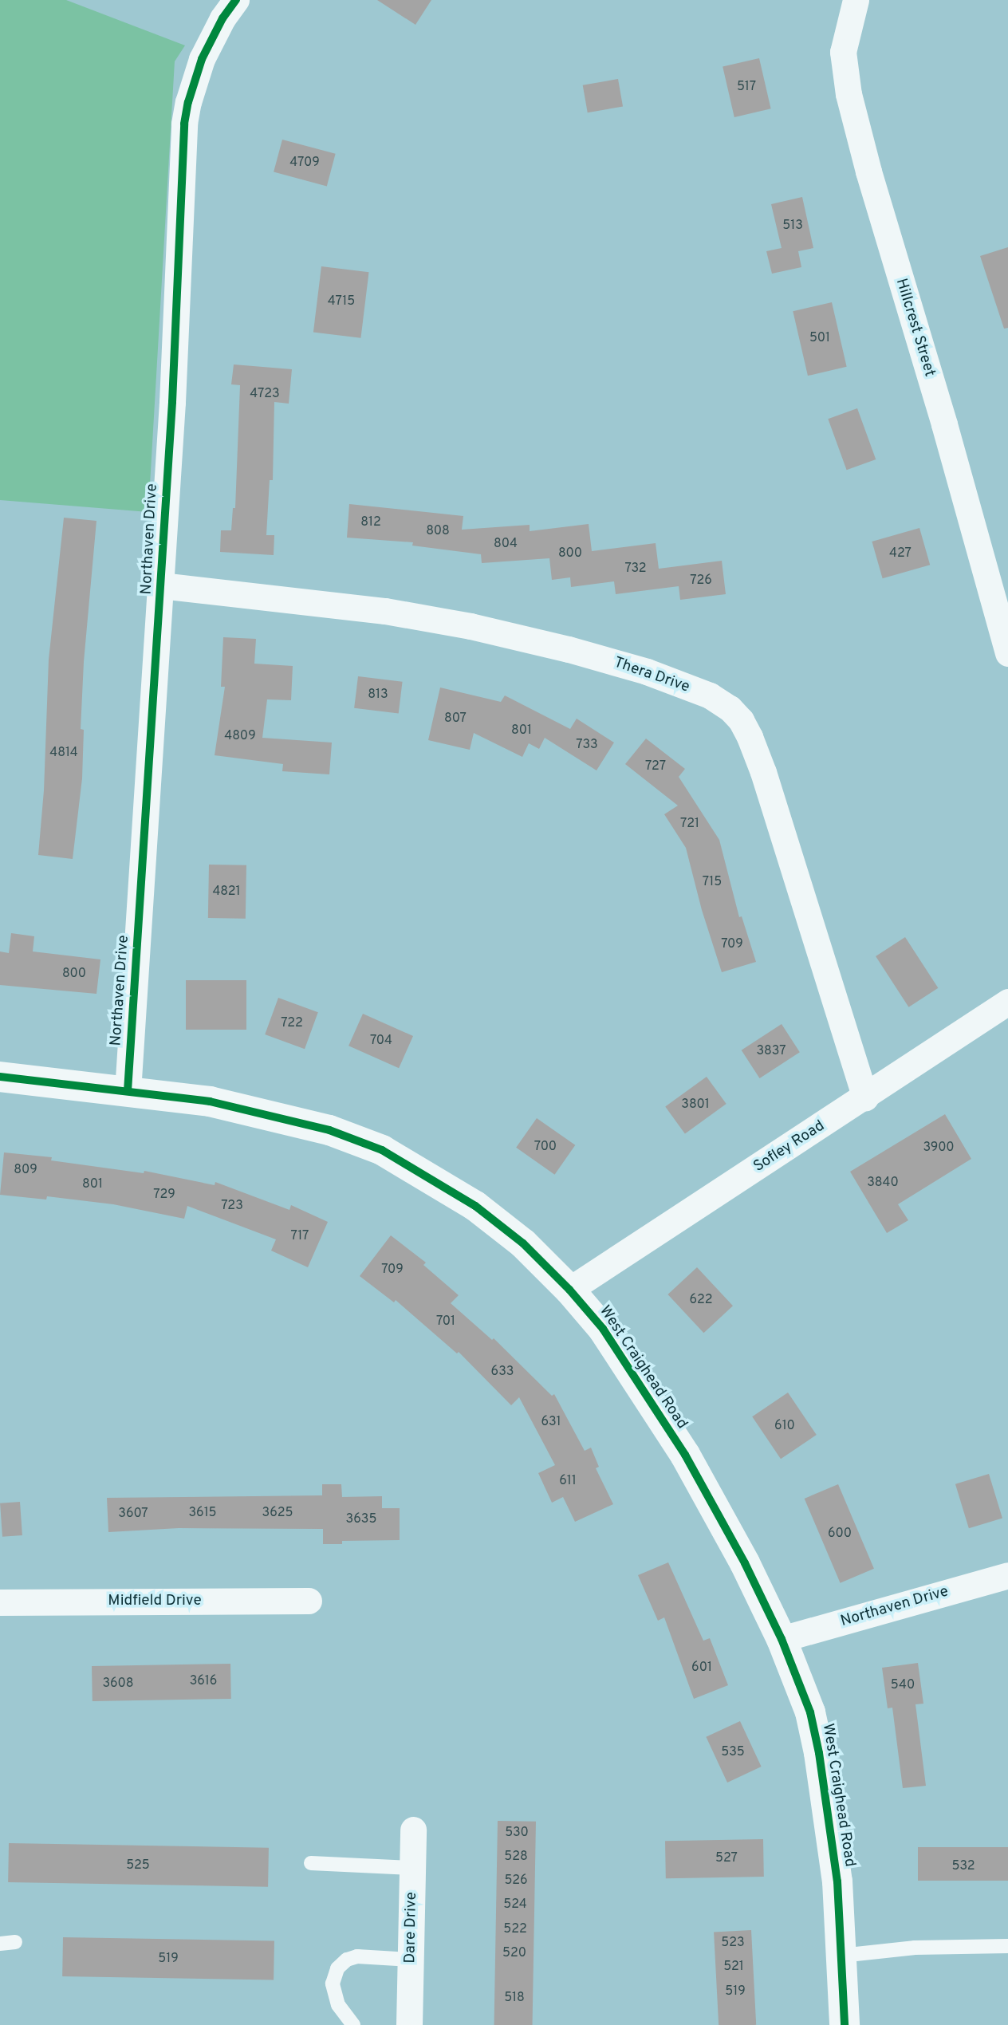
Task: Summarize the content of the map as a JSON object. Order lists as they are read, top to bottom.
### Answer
{
  "streets": {
    "street": [
      "Hillcrest Street",
      "Northaven Drive",
      "Thera Drive",
      "Sofley Road",
      "West Craighead Road",
      "Midfield Drive",
      "Dare Drive"
    ]
  },
  "crossings": [
    ["Northaven Drive", "Thera Drive"],
    ["Northaven Drive", "West Craighead Road"],
    ["Thera Drive", "Sofley Road"],
    ["Sofley Road", "West Craighead Road"]
  ],
  "house_numbers": [
    "517",
    "4709",
    "513",
    "4715",
    "501",
    "4723",
    "812",
    "808",
    "804",
    "800",
    "427",
    "732",
    "726",
    "813",
    "807",
    "801",
    "4809",
    "733",
    "4814",
    "727",
    "721",
    "715",
    "4821",
    "709",
    "800",
    "722",
    "704",
    "3837",
    "3801",
    "700",
    "3900",
    "809",
    "3840",
    "801",
    "729",
    "723",
    "717",
    "709",
    "622",
    "701",
    "633",
    "631",
    "610",
    "611",
    "3615",
    "3625",
    "3607",
    "3635",
    "600",
    "601",
    "3616",
    "3608",
    "540",
    "535",
    "530",
    "528",
    "527",
    "525",
    "532",
    "526",
    "524",
    "522",
    "523",
    "520",
    "519",
    "521",
    "519",
    "518"
  ]
}
